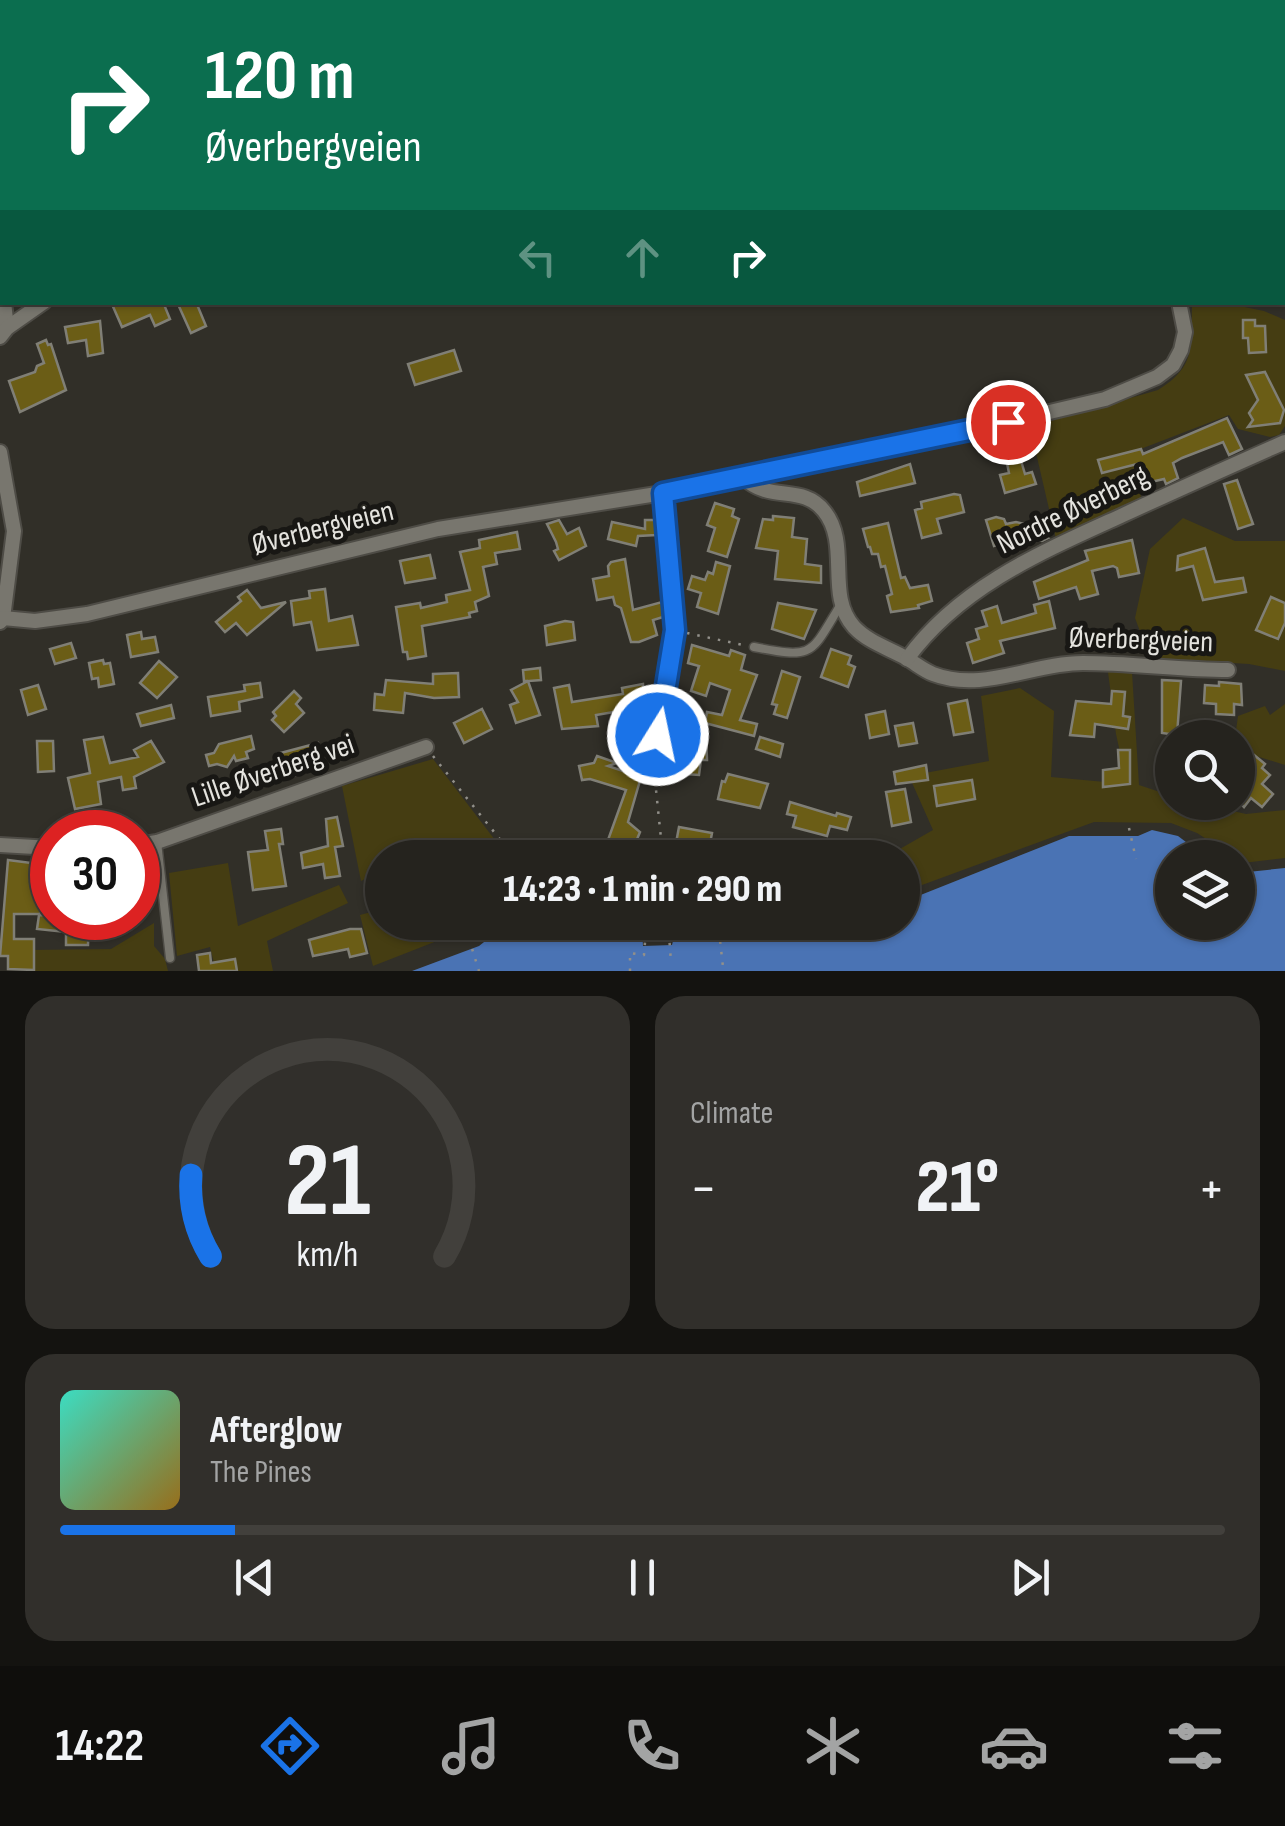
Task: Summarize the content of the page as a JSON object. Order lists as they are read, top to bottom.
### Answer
{
  "streets": {
    "street": ["Nordre Øverberg", "Øverbergveien", "Lille Øverberg vei"]
  },
  "crossings": [
    ["Nordre Øverberg", "Øverbergveien"]
  ],
  "page": {
    "turn": ["120 m", "Øverbergveien"],
    "limit": "30",
    "trip": "14:23 · 1 min · 290 m",
    "tile": "Climate",
    "heat": ["−", "21°", "+"],
    "song": ["Afterglow", "The Pines"],
    "tabs": "14:22",
    "gauge": ["21", "km/h"]
  }
}
